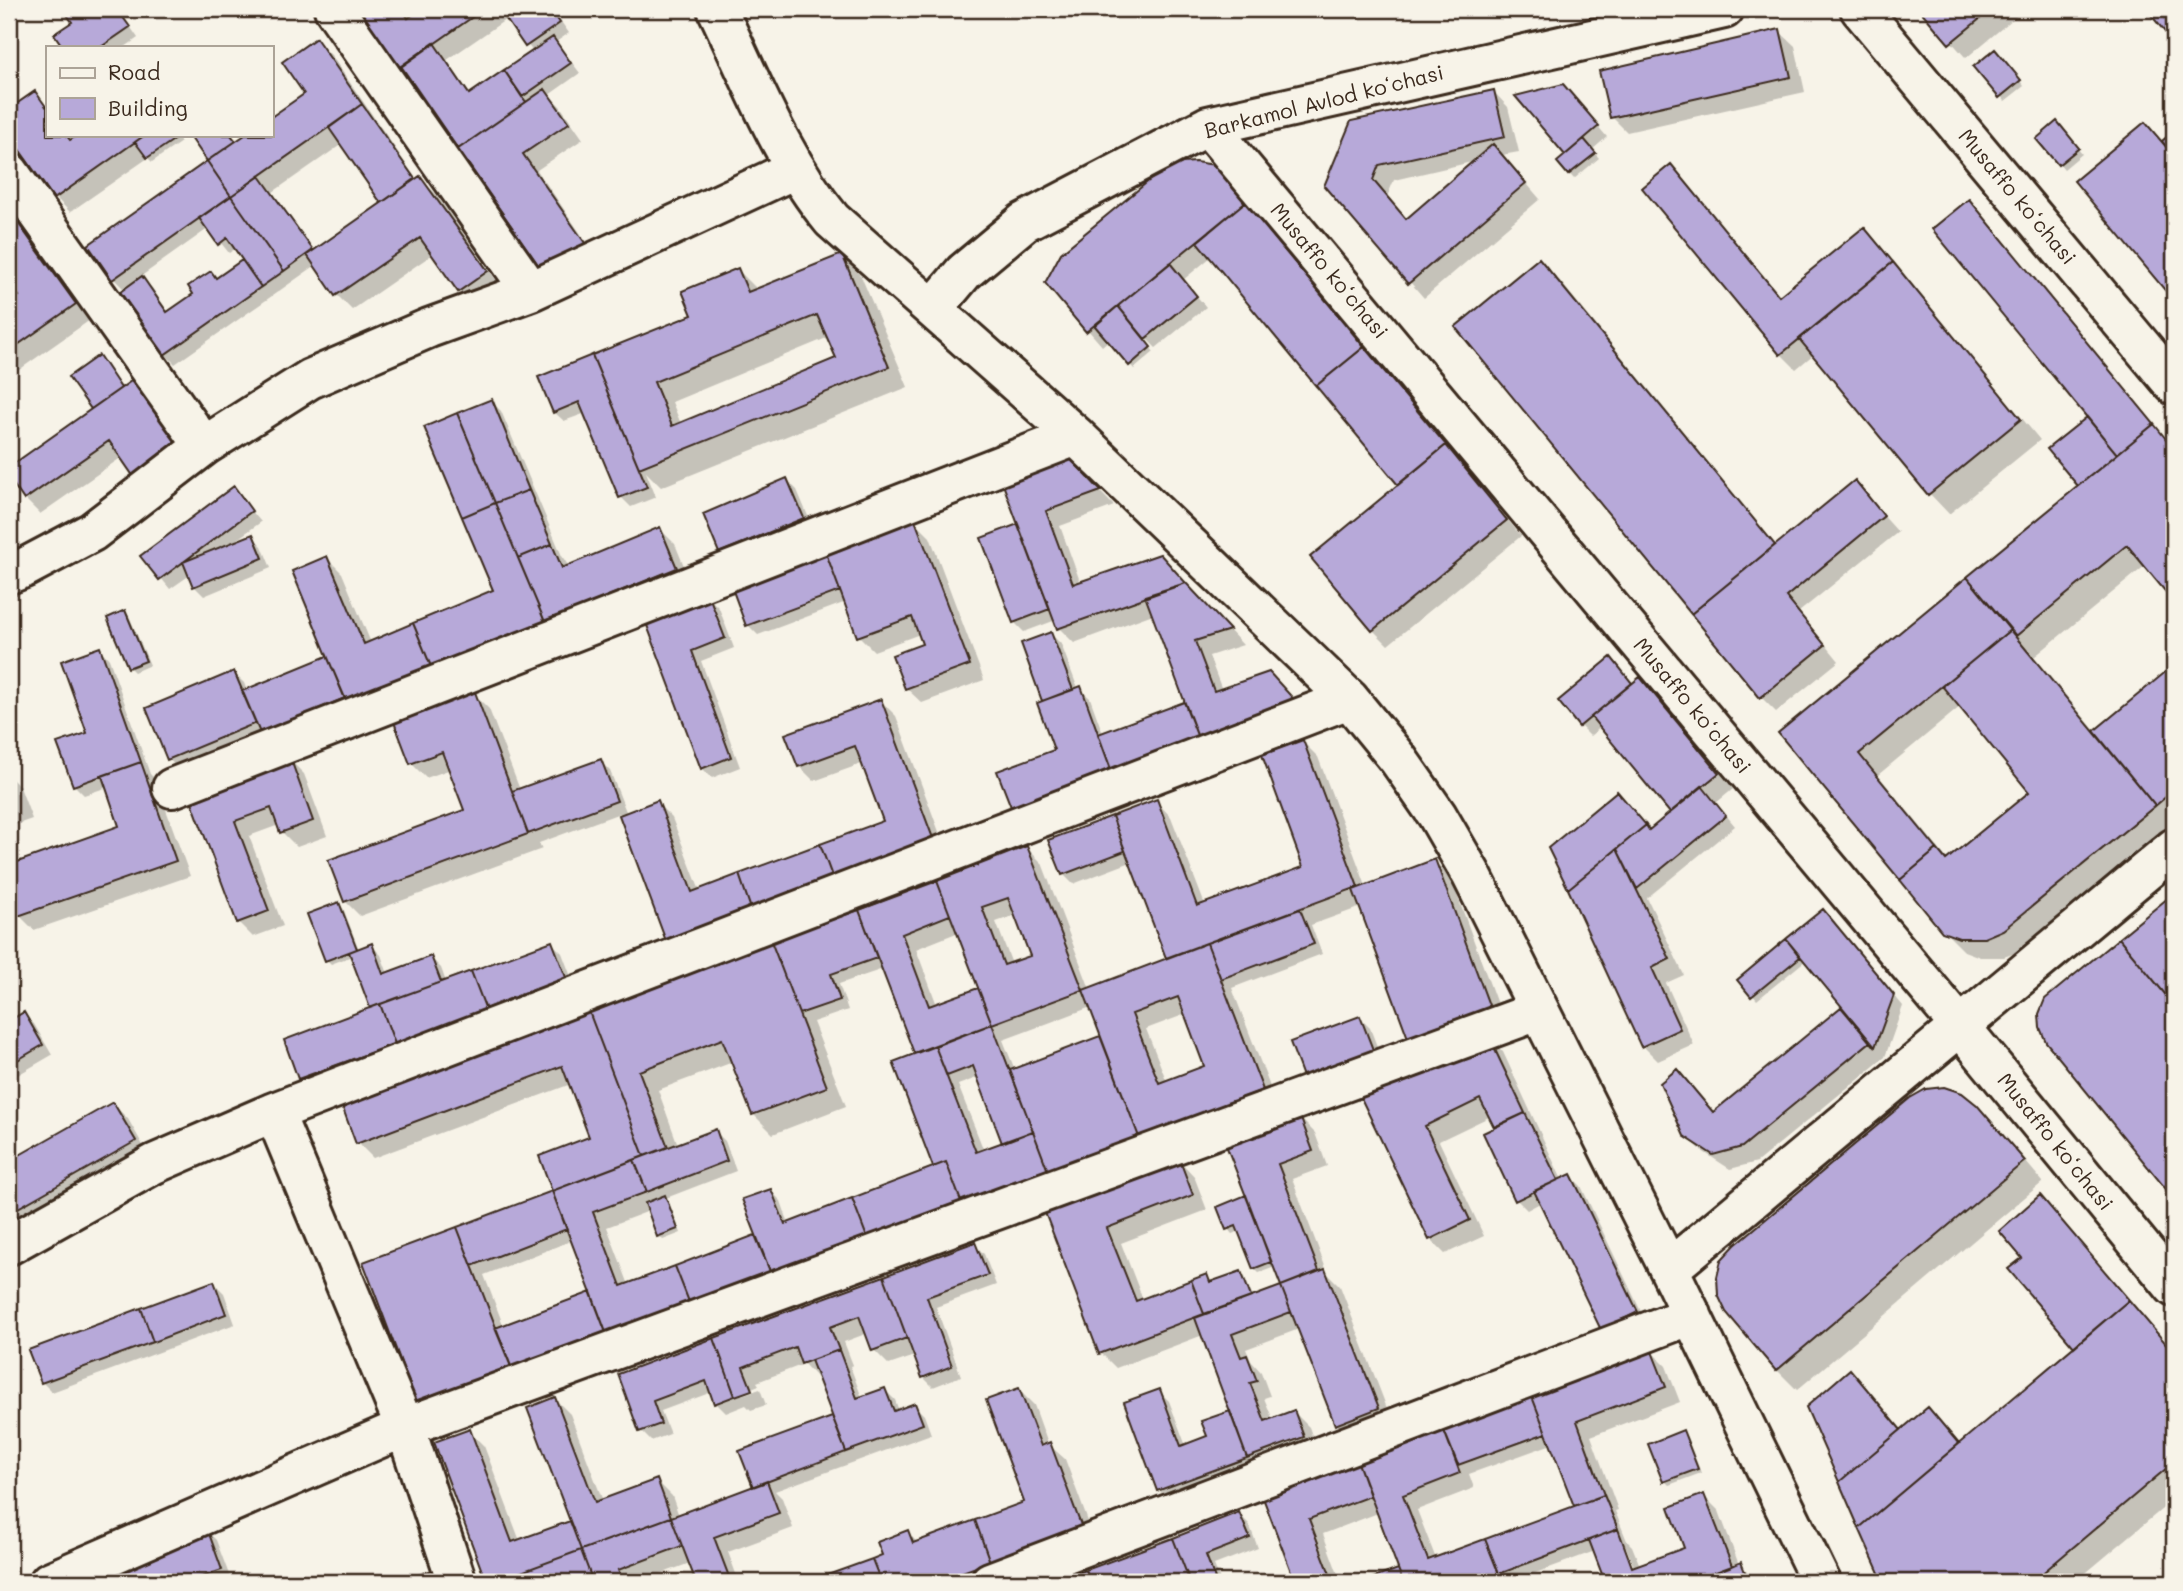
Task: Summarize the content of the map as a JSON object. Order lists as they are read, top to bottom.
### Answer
{
  "streets": {
    "street": ["Barkamol Avlod koʻchasi", "Musaffo koʻchasi"]
  },
  "crossings": [
    ["Barkamol Avlod koʻchasi", "Musaffo koʻchasi"]
  ],
  "legend": ["Road", "Building"]
}
